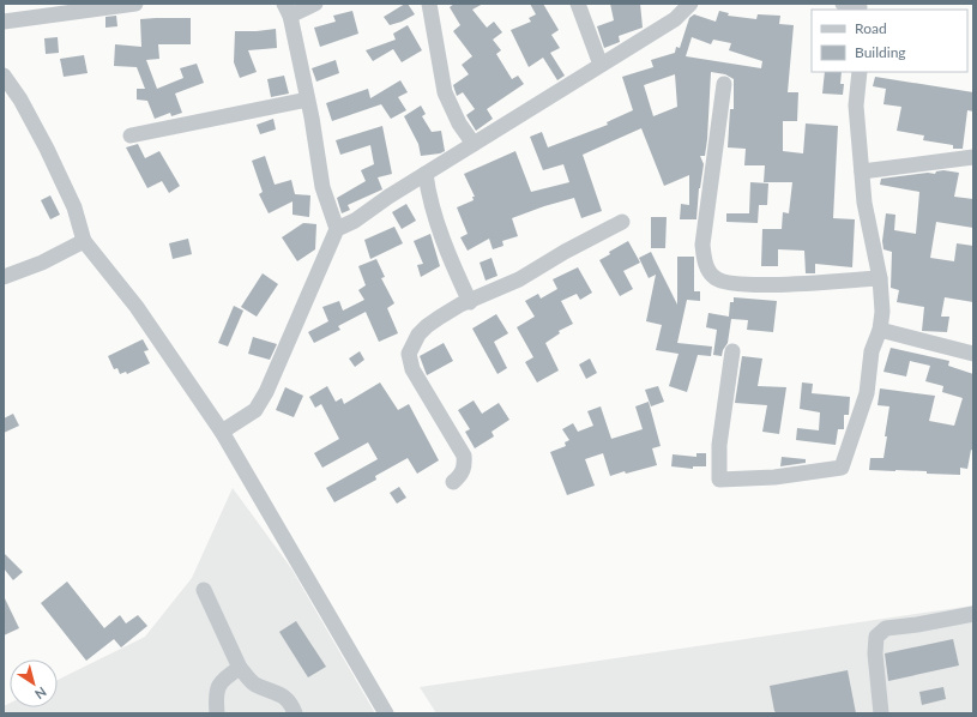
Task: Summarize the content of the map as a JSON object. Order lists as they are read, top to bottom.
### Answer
{
  "legend": ["Road", "Building"],
  "north": "bottom right"
}
